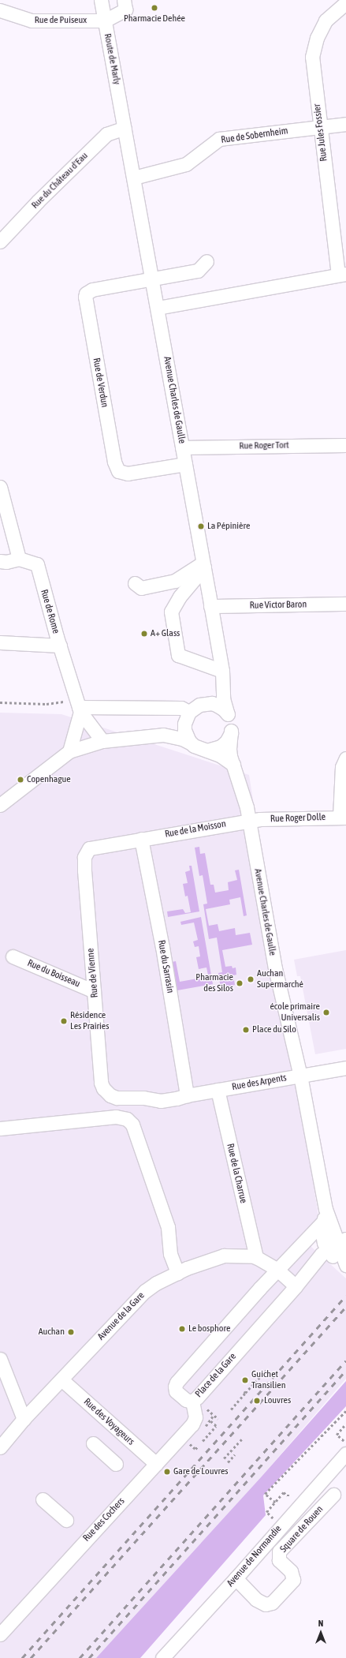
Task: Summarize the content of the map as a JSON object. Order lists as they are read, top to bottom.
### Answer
{
  "streets": {
    "street": [
      "Rue de Puiseux",
      "Route de Marly",
      "Rue Jules Fossier",
      "Rue de Sobernheim",
      "Rue du Château d'Eau",
      "Rue de Verdun",
      "Avenue Charles de Gaulle",
      "Rue Roger Tort",
      "Rue Victor Baron",
      "Rue de Rome",
      "Rue Roger Dolle",
      "Rue de la Moisson",
      "Rue du Sarrasin",
      "Rue de Vienne",
      "Rue du Boisseau",
      "Rue des Arpents",
      "Rue de la Charrue",
      "Avenue de la Gare",
      "Place de la Gare",
      "Rue des Voyageurs",
      "Rue des Cochers",
      "Square de Rouen",
      "Avenue de Normandie"
    ]
  },
  "crossings": [
    ["Rue de Puiseux", "Route de Marly"],
    ["Route de Marly", "Rue du Château d'Eau"],
    ["Route de Marly", "Avenue Charles de Gaulle"],
    ["Rue Jules Fossier", "Rue de Sobernheim"],
    ["Rue Jules Fossier", "Avenue Charles de Gaulle"],
    ["Rue de Sobernheim", "Avenue Charles de Gaulle"],
    ["Rue du Château d'Eau", "Avenue Charles de Gaulle"],
    ["Rue de Verdun", "Avenue Charles de Gaulle"],
    ["Avenue Charles de Gaulle", "Rue Roger Tort"],
    ["Avenue Charles de Gaulle", "Rue Victor Baron"],
    ["Avenue Charles de Gaulle", "Rue Roger Dolle"],
    ["Avenue Charles de Gaulle", "Rue de la Moisson"],
    ["Avenue Charles de Gaulle", "Rue des Arpents"],
    ["Rue Roger Dolle", "Rue de la Moisson"],
    ["Rue de la Moisson", "Rue du Sarrasin"],
    ["Rue de la Moisson", "Rue de Vienne"],
    ["Rue du Sarrasin", "Rue de Vienne"],
    ["Rue de Vienne", "Rue du Boisseau"],
    ["Rue de Vienne", "Rue des Arpents"],
    ["Rue de Vienne", "Rue de la Charrue"],
    ["Rue des Arpents", "Rue de la Charrue"],
    ["Rue de la Charrue", "Avenue de la Gare"],
    ["Avenue de la Gare", "Place de la Gare"],
    ["Avenue de la Gare", "Rue des Voyageurs"],
    ["Place de la Gare", "Rue des Cochers"],
    ["Rue des Voyageurs", "Rue des Cochers"],
    ["Square de Rouen", "Avenue de Normandie"]
  ],
  "places": [
    "Pharmacie Dehée",
    "La Pépinière",
    "A+ Glass",
    "Copenhague",
    "Auchan Supermarché",
    "Pharmacie des Silos",
    "école primaire Universalis",
    "Résidence Les Prairies",
    "Place du Silo",
    "Le bosphore",
    "Auchan",
    "Guichet Transilien",
    "Louvres",
    "Gare de Louvres"
  ],
  "north": "top"
}
